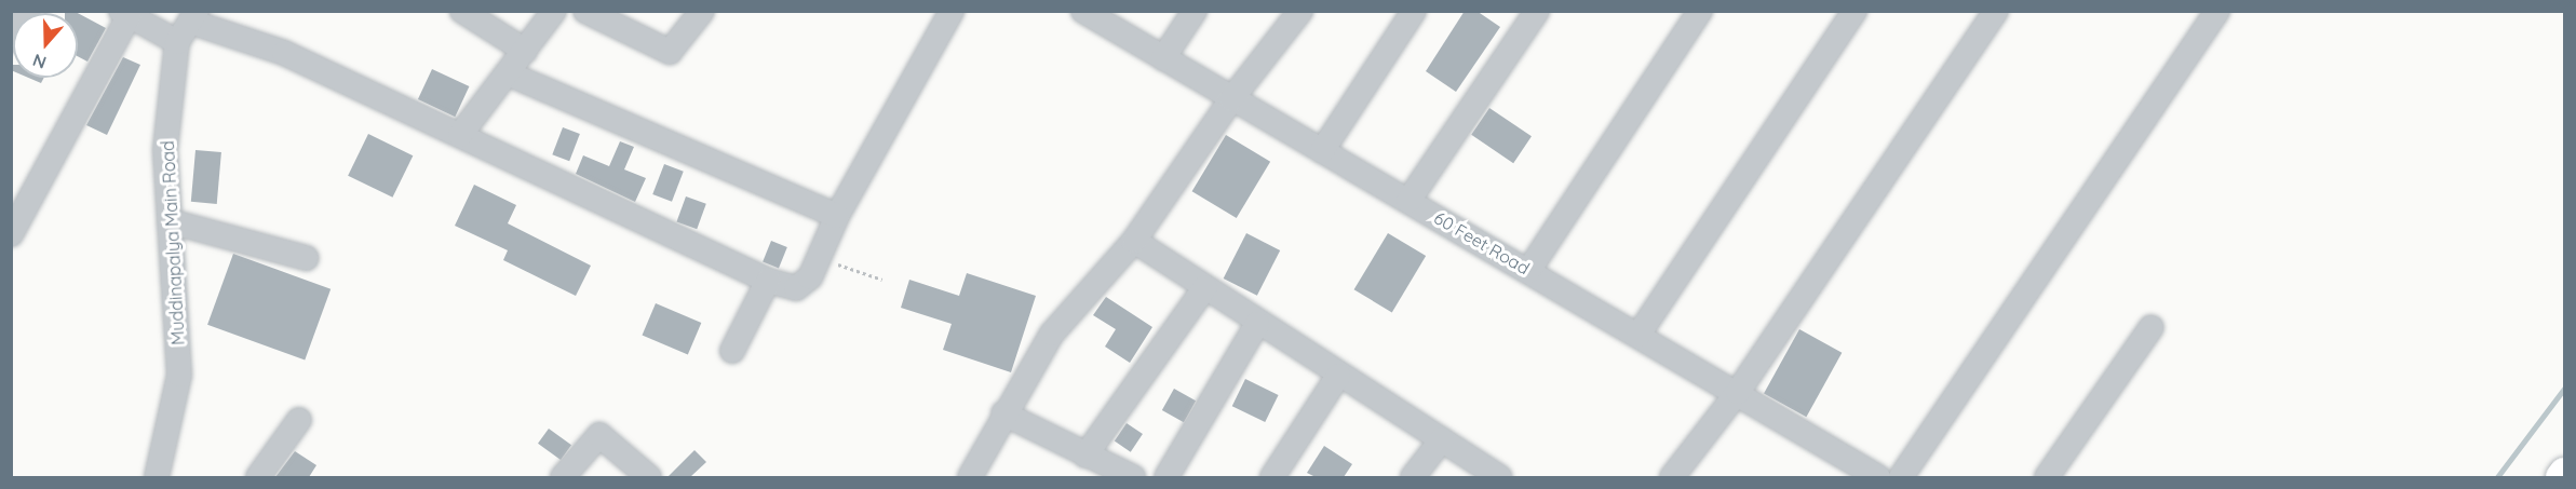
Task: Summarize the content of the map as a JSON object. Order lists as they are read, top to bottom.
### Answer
{
  "streets": {
    "street": ["Muddinapalya Main Road", "60 Feet Road"]
  },
  "north": "bottom"
}
